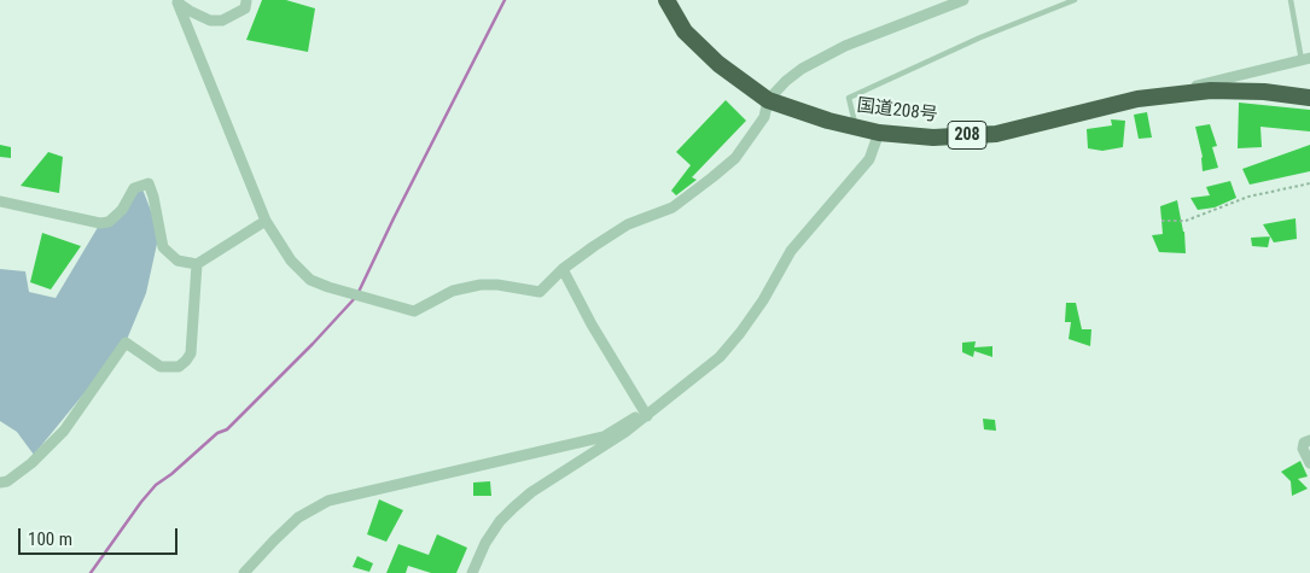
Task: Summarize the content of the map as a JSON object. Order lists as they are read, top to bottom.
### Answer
{
  "streets": {
    "highway": ["国道208号", "208"]
  },
  "scale_bar": "100 m"
}
